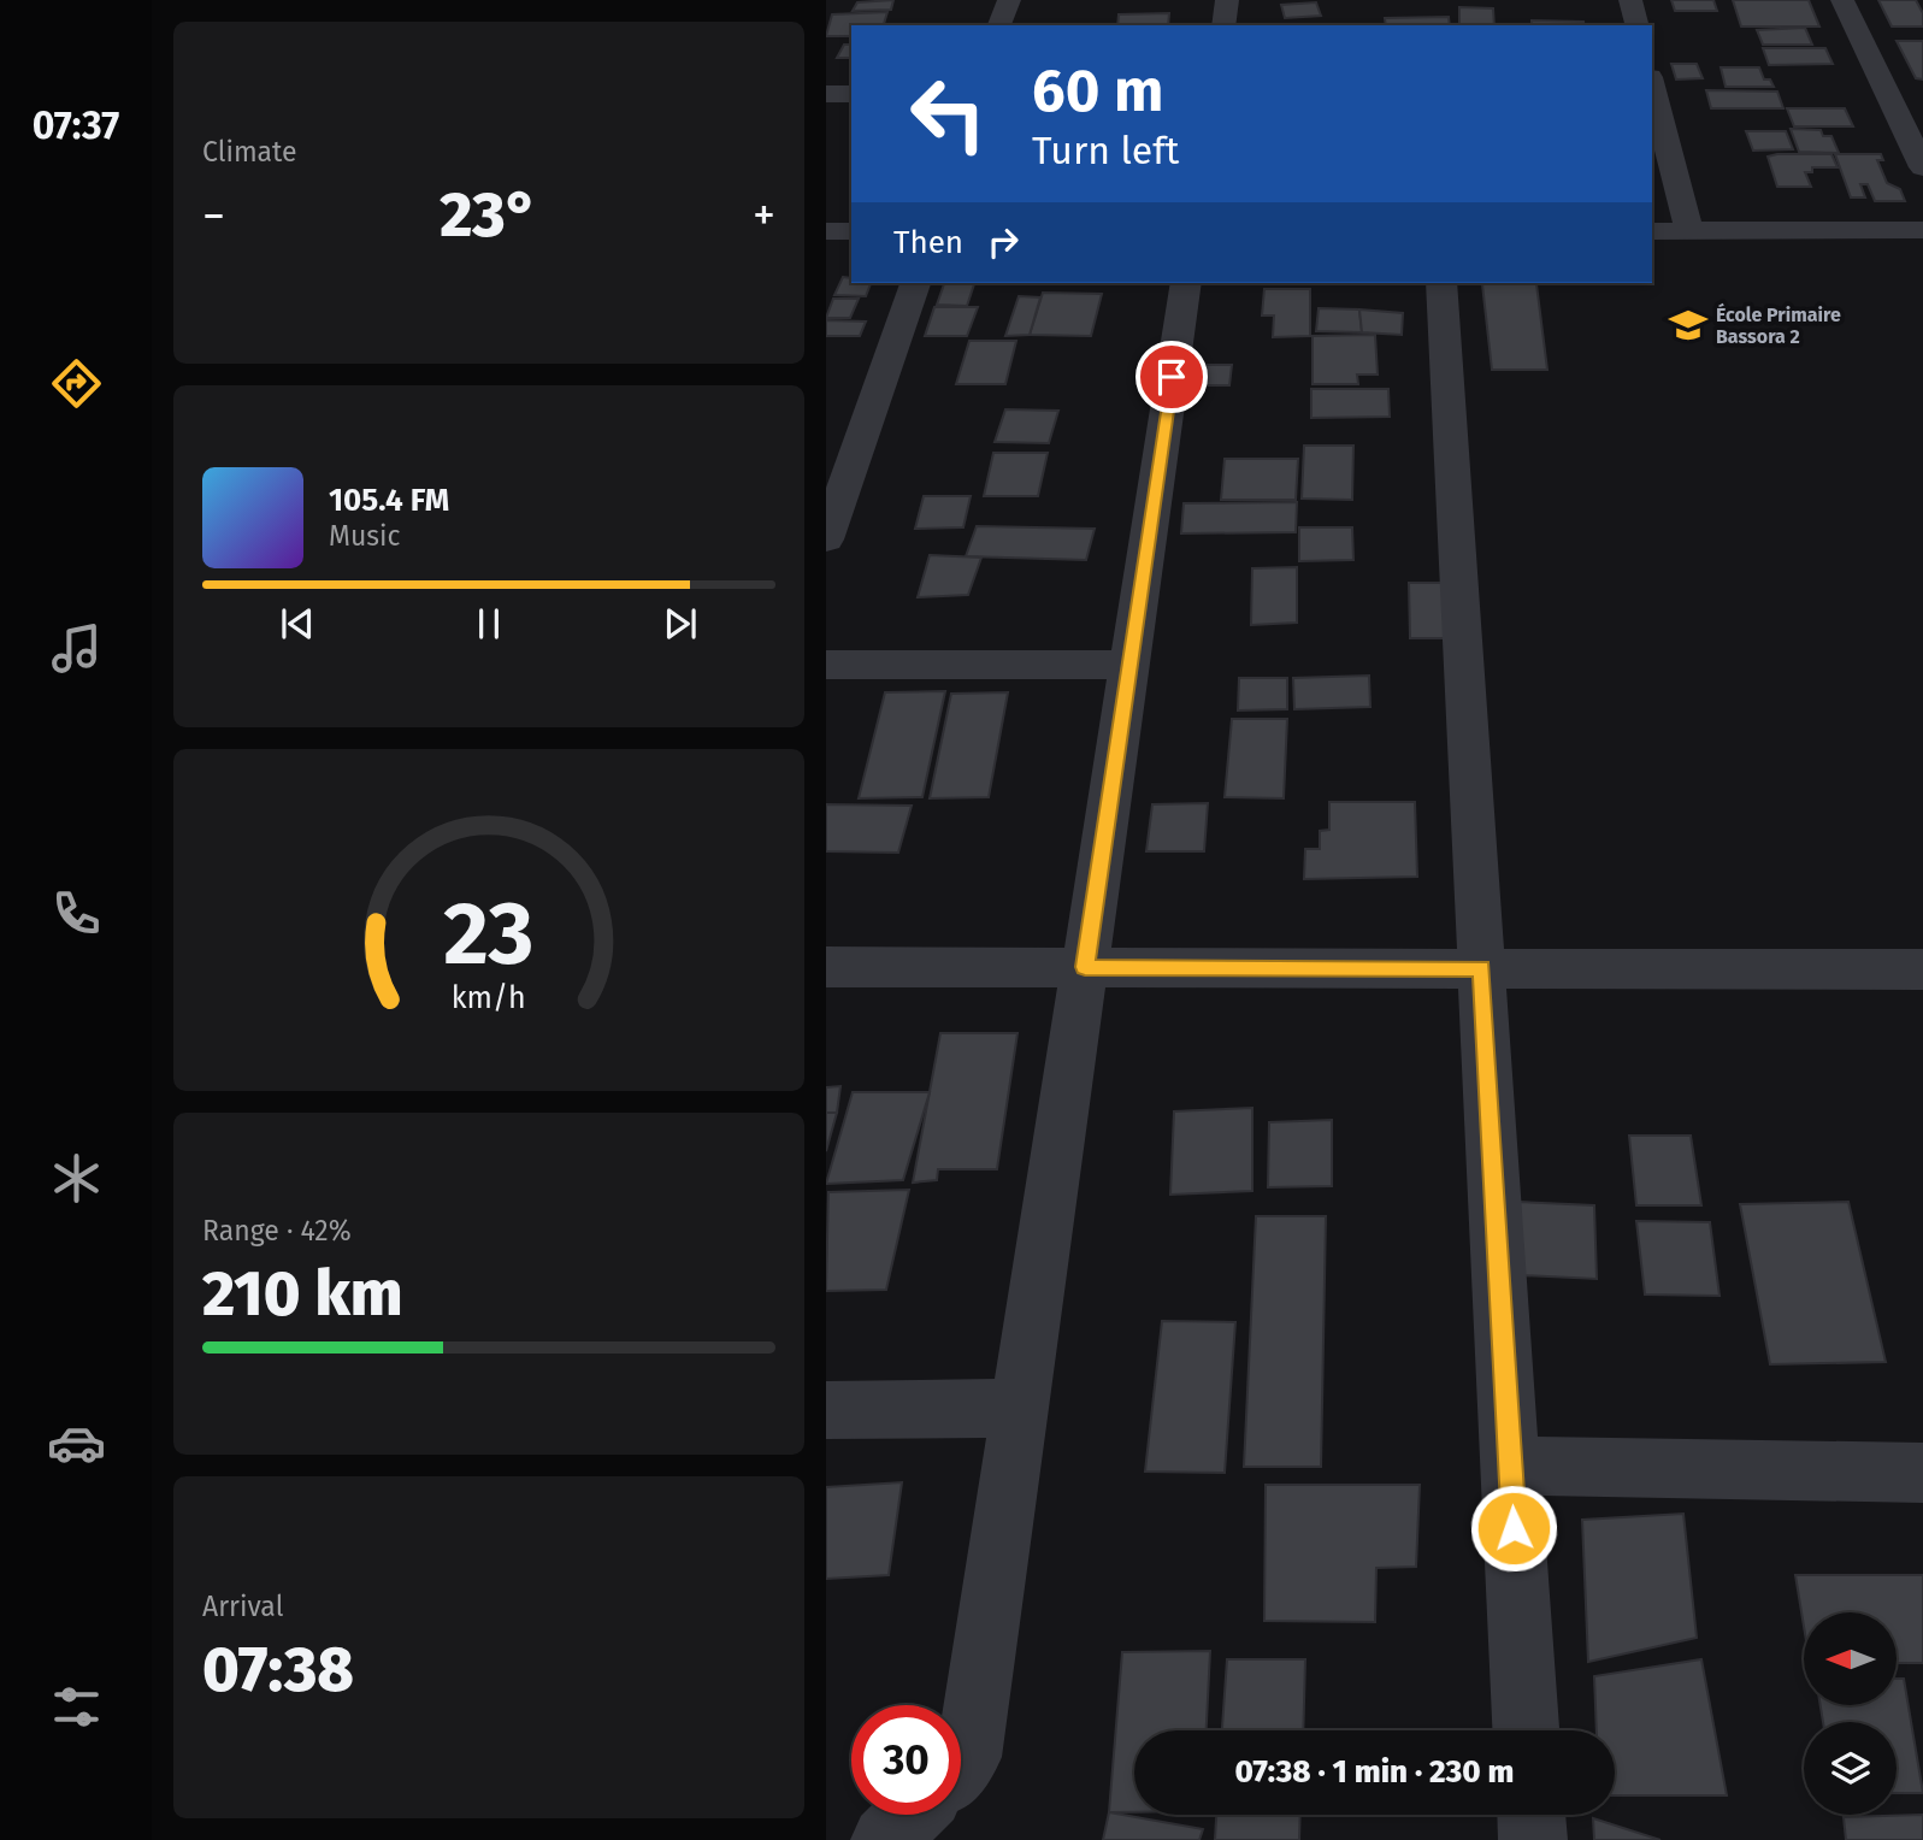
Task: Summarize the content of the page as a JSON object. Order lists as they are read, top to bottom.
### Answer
{
  "places": {
    "school or university": ["École Primaire Bassora 2"]
  },
  "north": "left",
  "page": {
    "tabs": "07:37",
    "tile": [
      "Climate",
      ["Range · 42%", "210 km"],
      ["Arrival", "07:38"]
    ],
    "turn": ["60 m", "Turn left"],
    "heat": ["−", "23°", "+"],
    "then": "Then",
    "song": ["105.4 FM", "Music"],
    "limit": "30",
    "trip": "07:38 · 1 min · 230 m",
    "gauge": ["23", "km/h"]
  }
}
